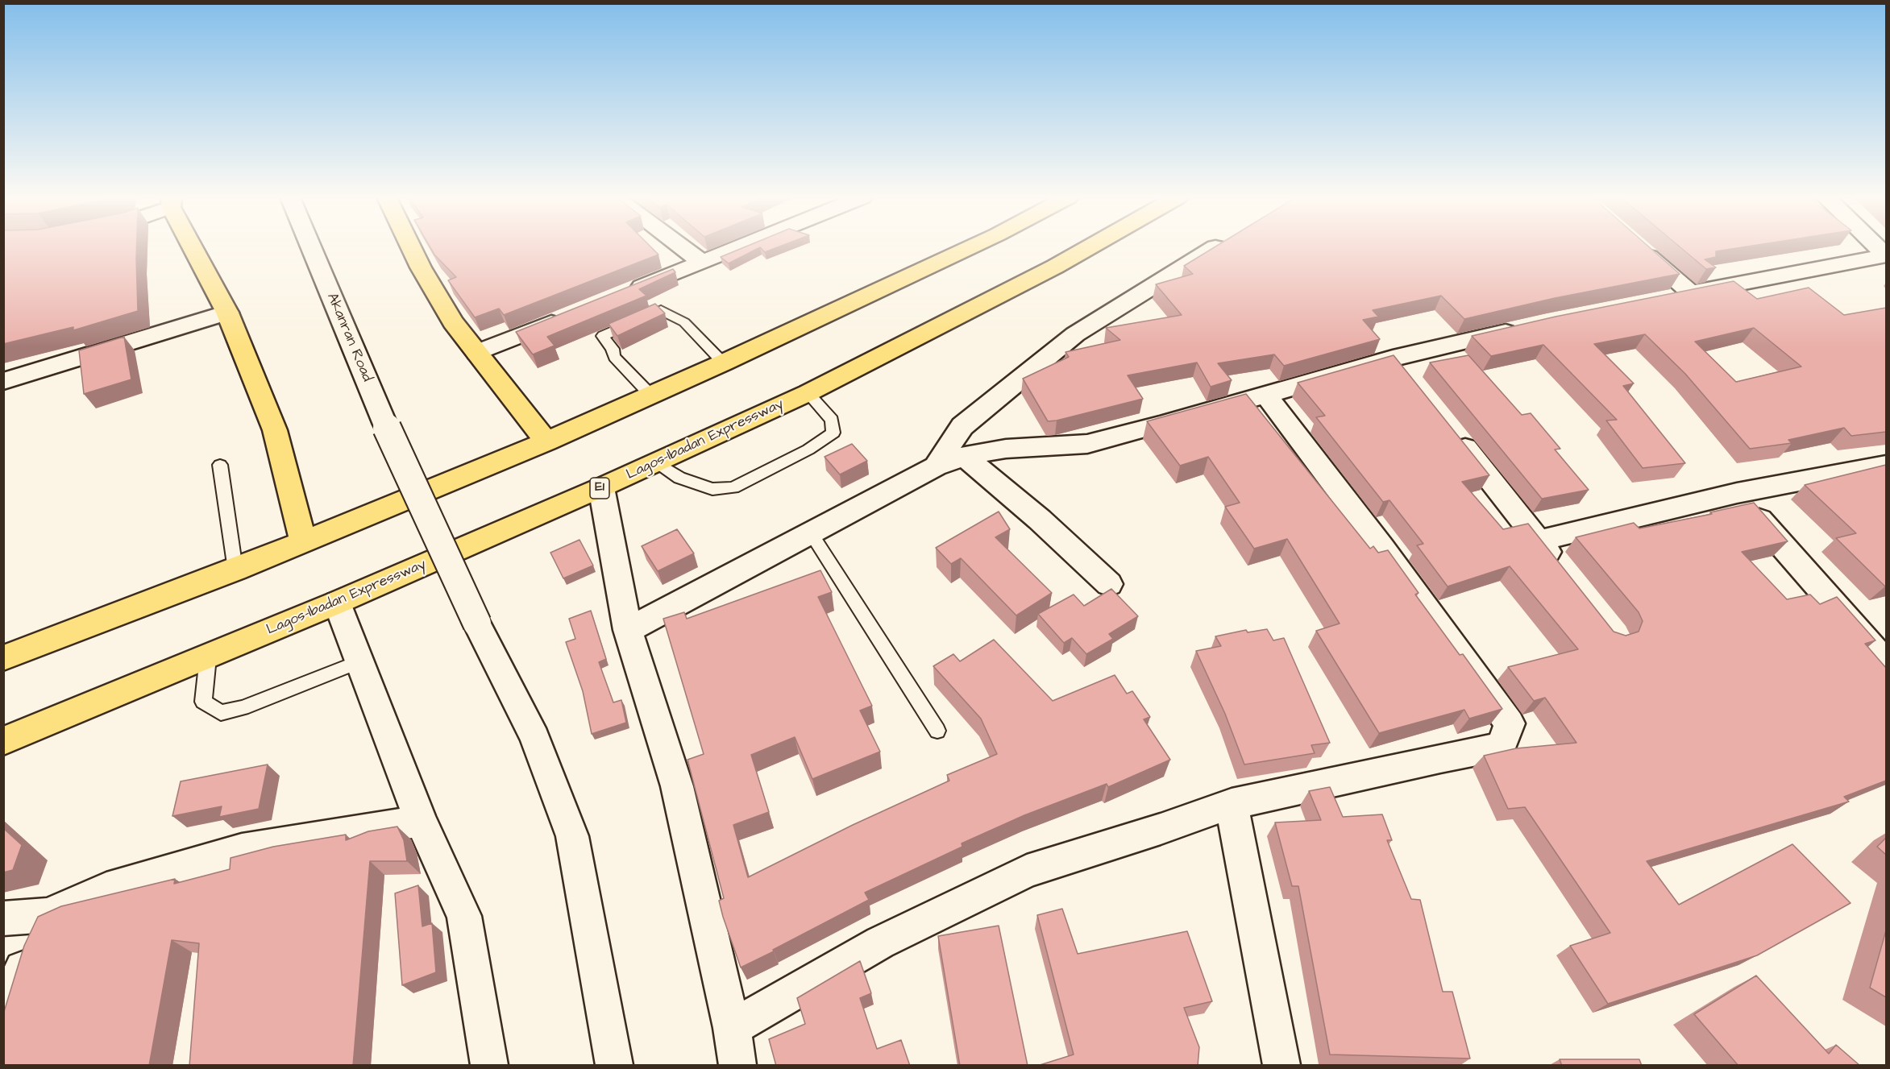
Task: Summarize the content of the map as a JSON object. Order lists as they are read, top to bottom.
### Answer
{
  "streets": {
    "highway": ["Lagos-Ibadan Expressway", "E1"],
    "street": ["Akanran Road"]
  }
}
